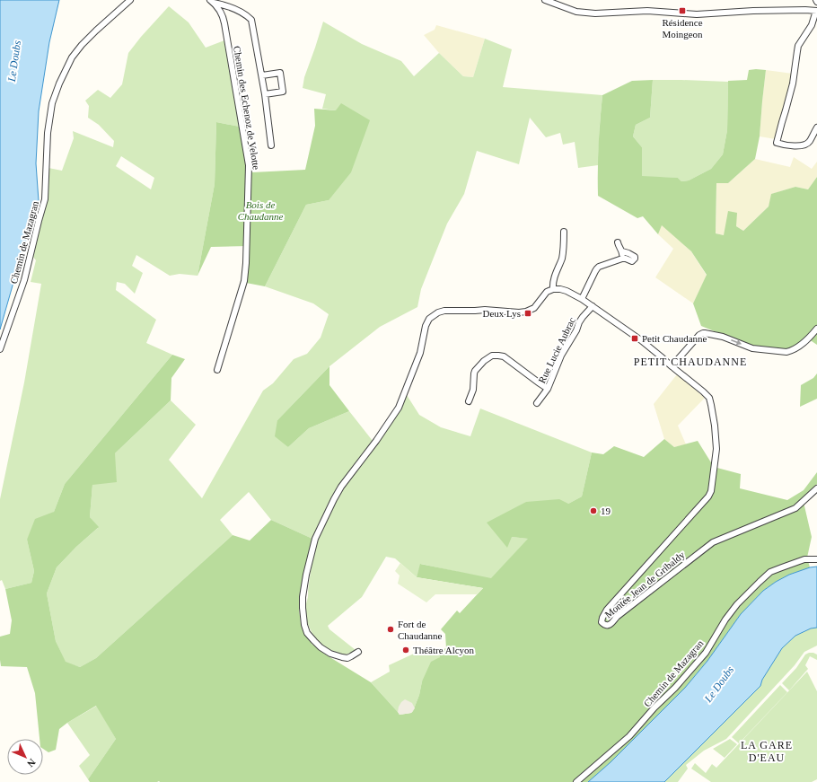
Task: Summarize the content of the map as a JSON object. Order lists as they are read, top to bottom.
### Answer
{
  "streets": {
    "street": [
      "Chemin des Echenoz de Velotte",
      "Chemin de Mazagran",
      "Rue Lucie Aubrac",
      "Montée Jean de Gribaldy"
    ]
  },
  "districts": ["PETIT CHAUDANNE", "LA GARE D'EAU"],
  "water": ["Le Doubs"],
  "parks": ["Bois de Chaudanne"],
  "places": {
    "transit": ["Résidence Moingeon", "Deux Lys", "Petit Chaudanne"],
    "other": ["19", "Fort de Chaudanne", "Théâtre Alcyon"]
  },
  "north": "bottom right"
}
